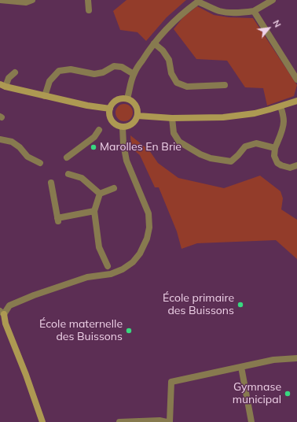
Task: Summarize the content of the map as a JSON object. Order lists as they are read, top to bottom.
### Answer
{
  "places": [
    "Marolles En Brie",
    "École primaire des Buissons",
    "École maternelle des Buissons",
    "Gymnase municipal"
  ],
  "north": "top right"
}
